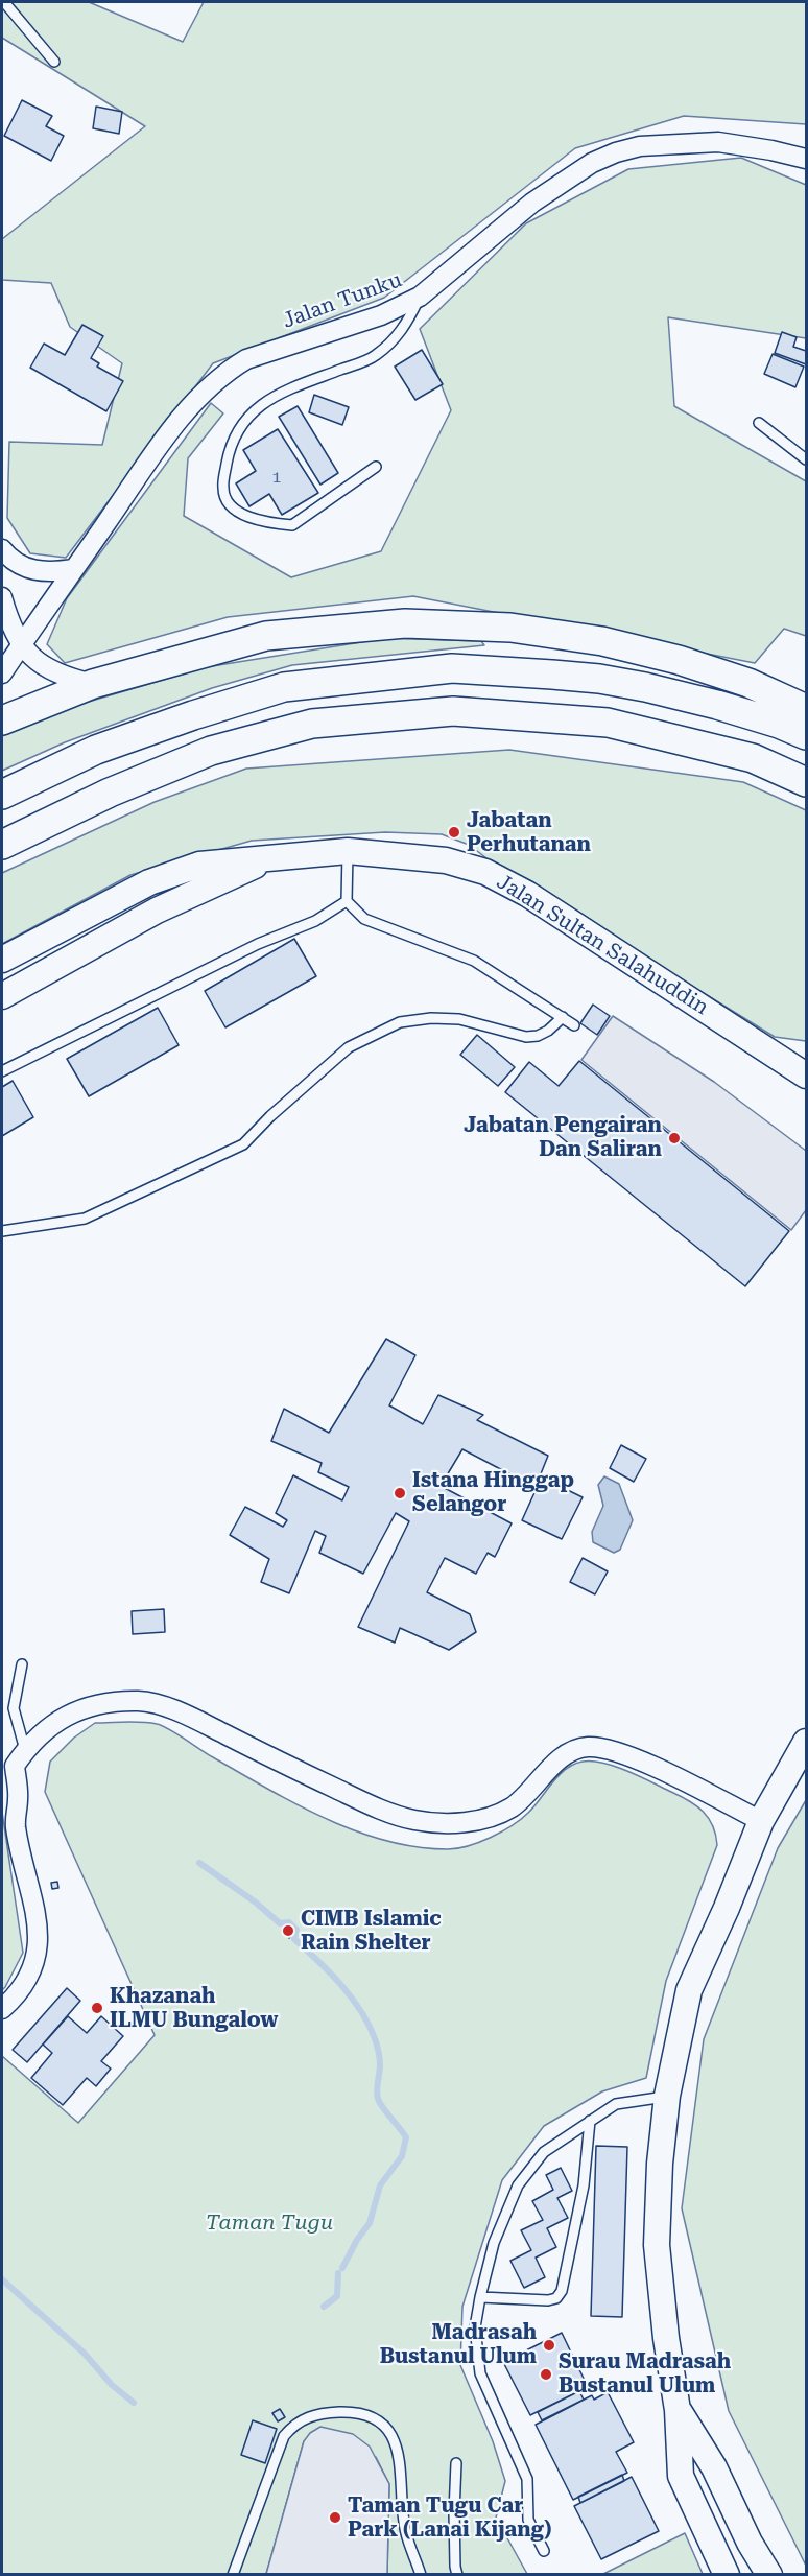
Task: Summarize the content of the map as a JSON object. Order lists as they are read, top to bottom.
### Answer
{
  "streets": {
    "street": ["Jalan Tunku", "Jalan Sultan Salahuddin"]
  },
  "parks": ["Taman Tugu"],
  "places": [
    "Jabatan Perhutanan",
    "Jabatan Pengairan Dan Saliran",
    "Istana Hinggap Selangor",
    "CIMB Islamic Rain Shelter",
    "Khazanah ILMU Bungalow",
    "Madrasah Bustanul Ulum",
    "Surau Madrasah Bustanul Ulum",
    "Taman Tugu Car Park (Lanai Kijang)"
  ],
  "house_numbers": ["1"]
}
